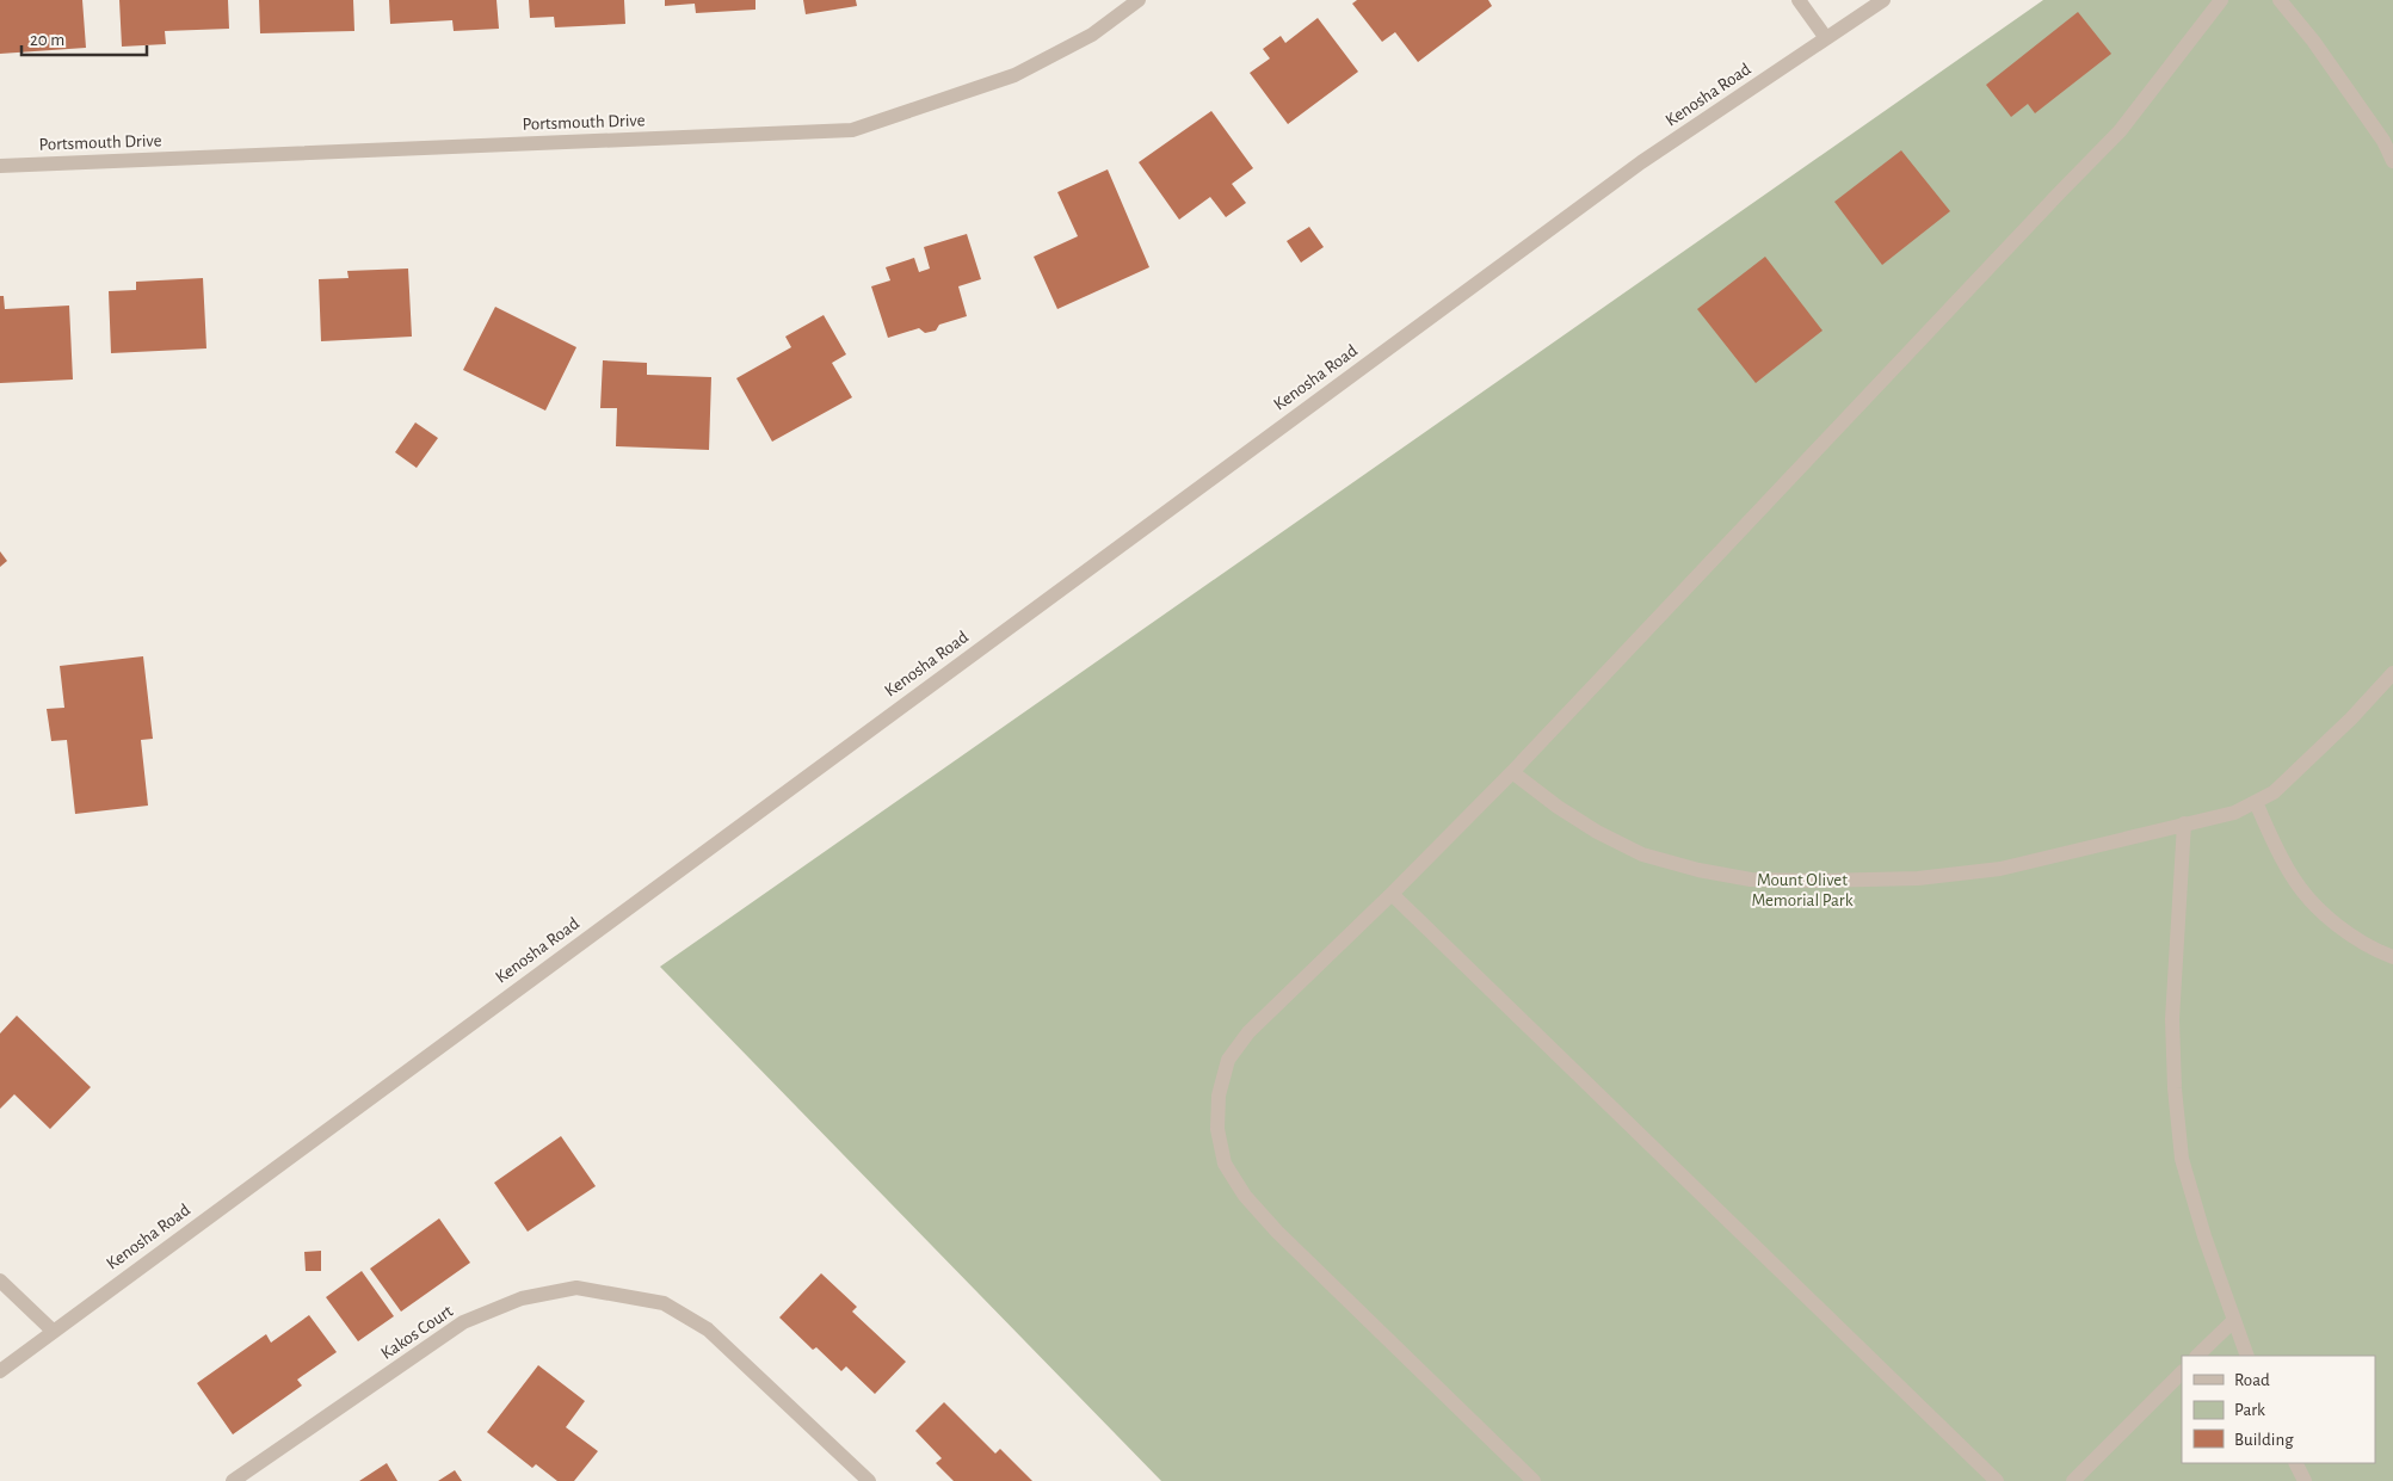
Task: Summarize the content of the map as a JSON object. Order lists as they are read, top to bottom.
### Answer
{
  "streets": {
    "street": ["Kenosha Road", "Portsmouth Drive", "Kakos Court"]
  },
  "parks": ["Mount Olivet Memorial Park"],
  "legend": ["Road", "Park", "Building"],
  "scale_bar": "20 m"
}
